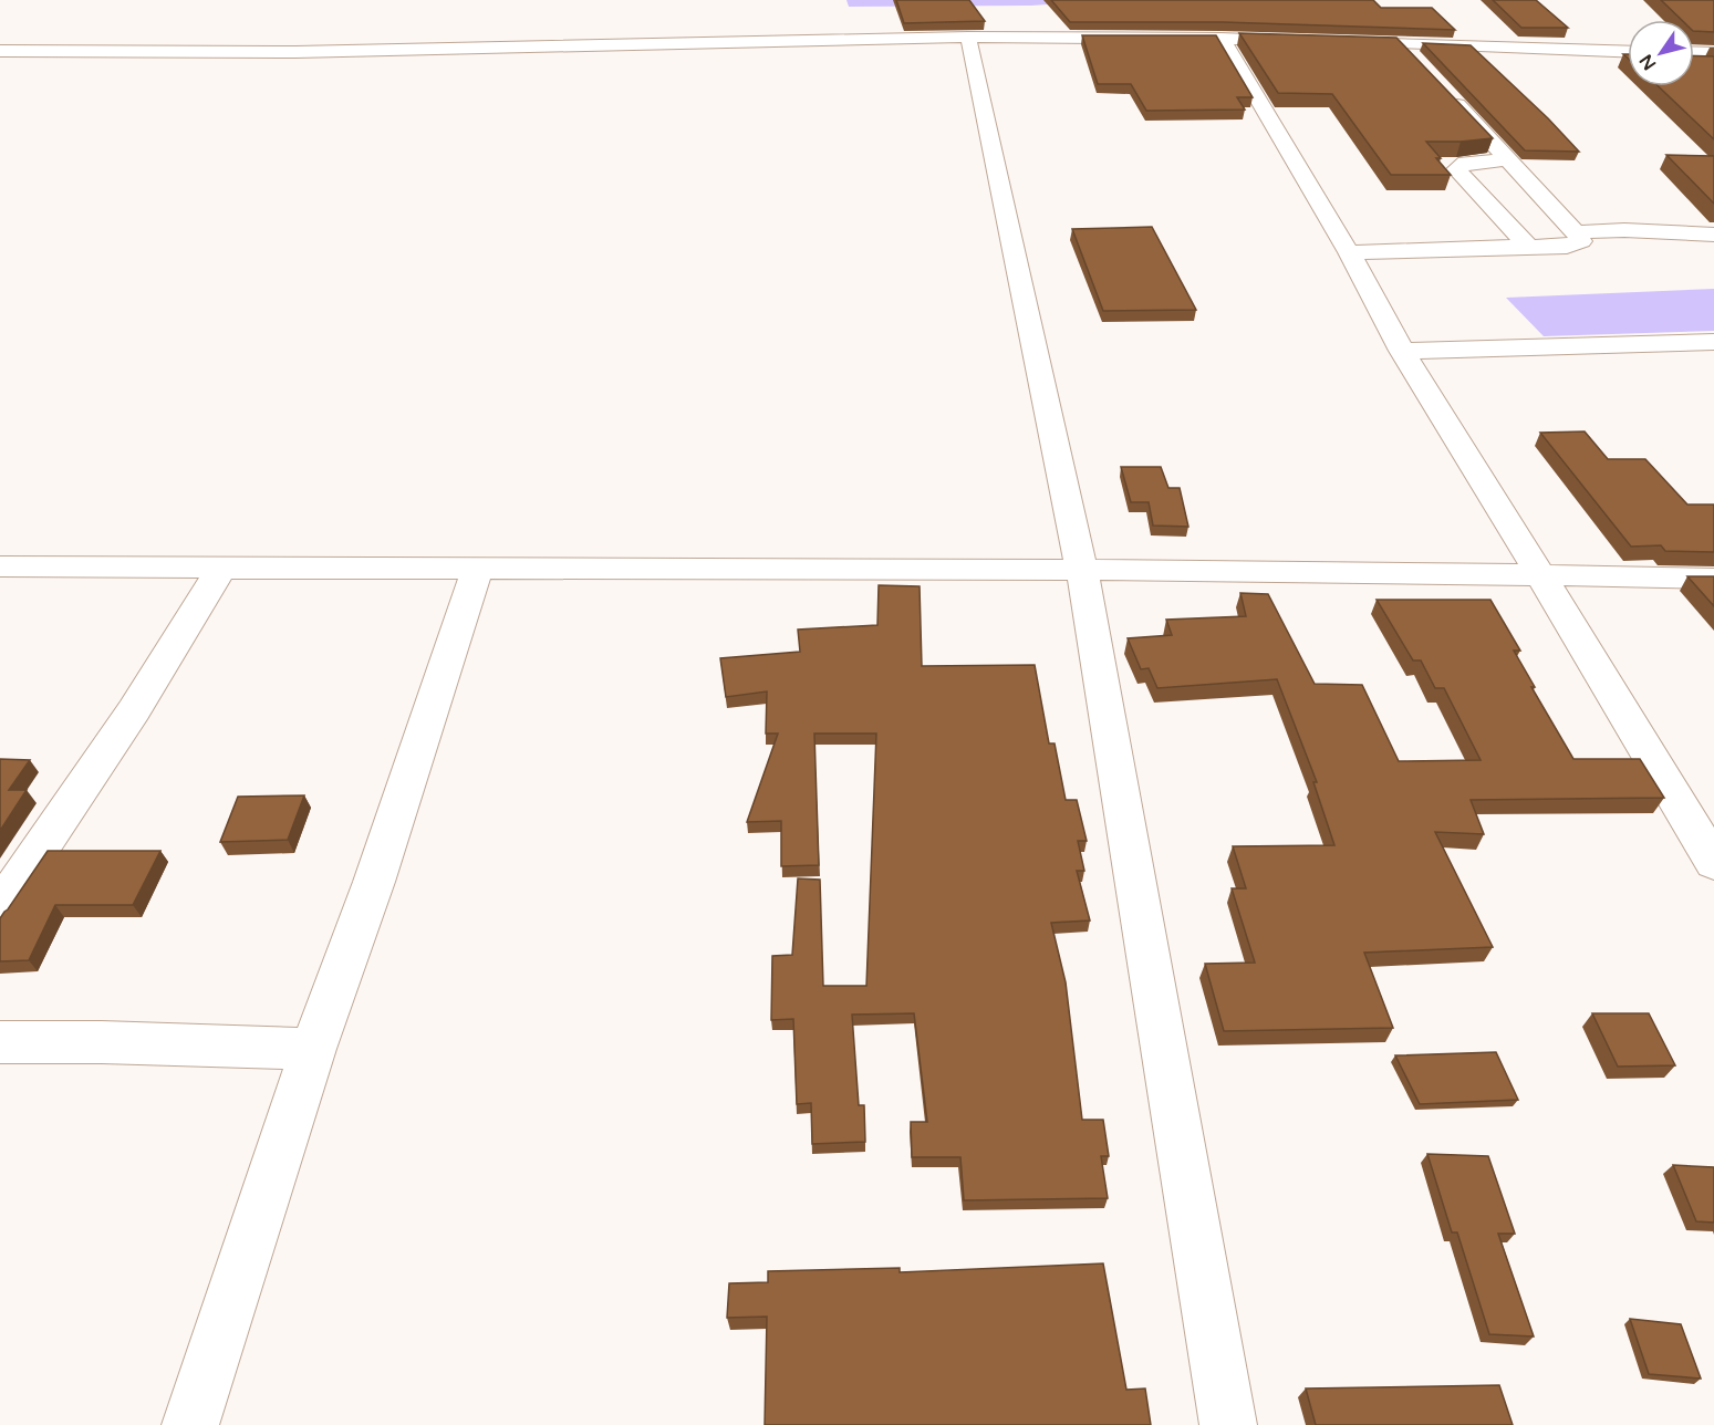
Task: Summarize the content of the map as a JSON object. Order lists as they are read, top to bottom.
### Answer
{
  "north": "bottom left"
}
